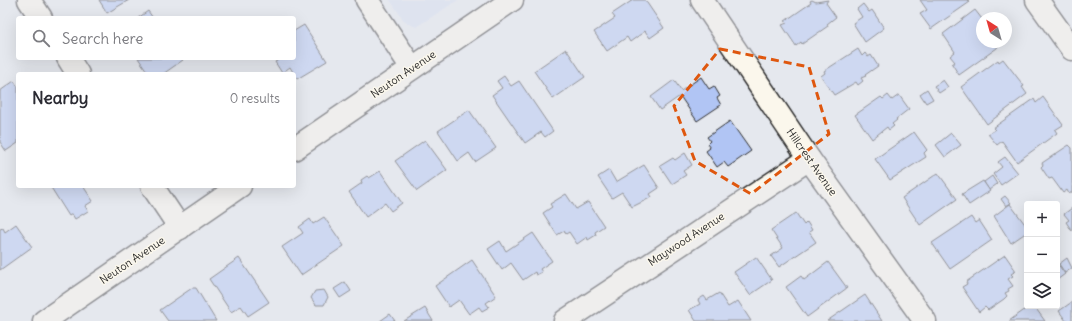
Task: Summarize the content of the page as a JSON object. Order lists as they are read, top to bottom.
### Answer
{
  "streets": {
    "street": ["Neuton Avenue", "Hillcrest Avenue", "Maywood Avenue"]
  },
  "crossings": [
    ["Hillcrest Avenue", "Maywood Avenue"]
  ],
  "north": "top left",
  "page": {
    "search": "Search here",
    "heading": ["Nearby", "0 results"],
    "map_buttons": ["+", "−"]
  }
}
